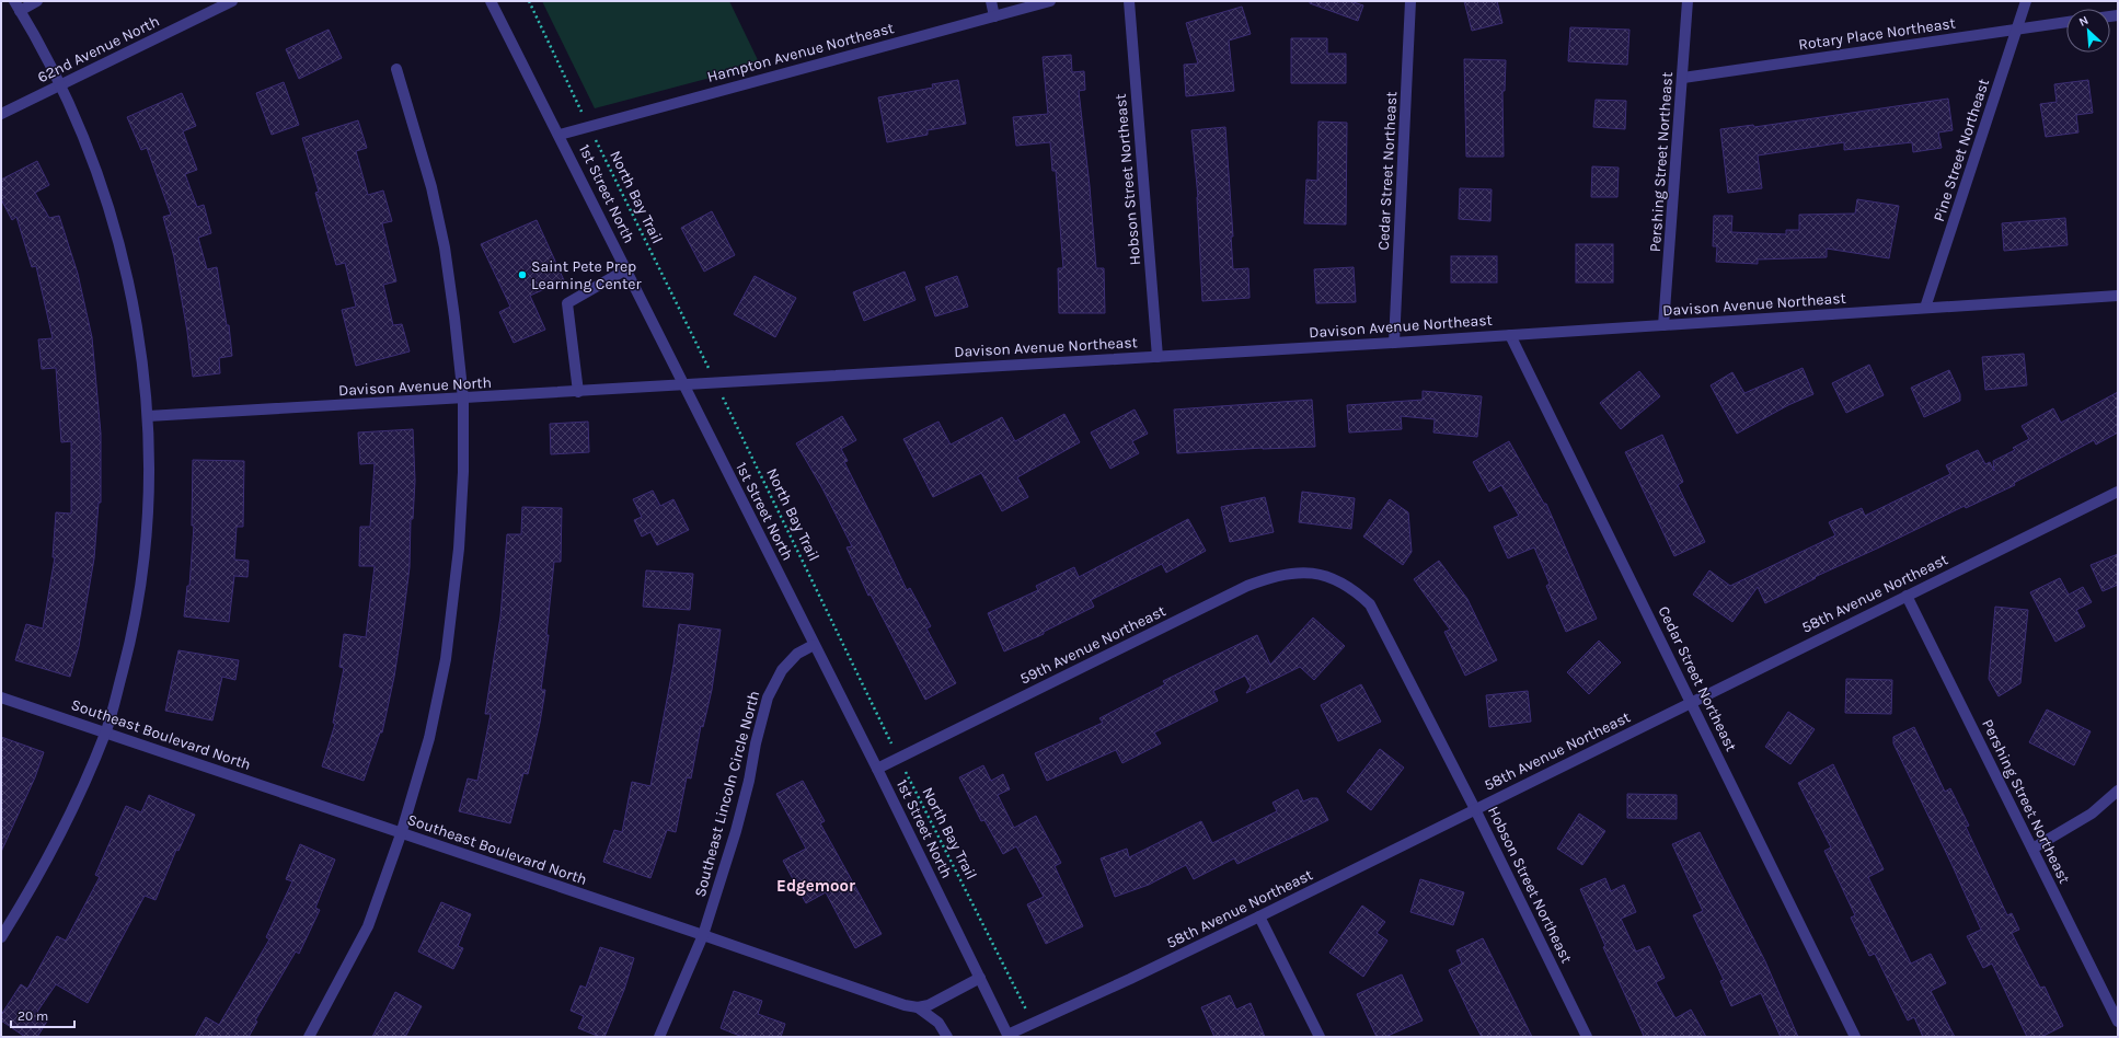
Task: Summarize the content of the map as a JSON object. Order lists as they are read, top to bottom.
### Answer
{
  "streets": {
    "street": [
      "Rotary Place Northeast",
      "62nd Avenue North",
      "Hampton Avenue Northeast",
      "Pine Street Northeast",
      "Pershing Street Northeast",
      "Cedar Street Northeast",
      "Hobson Street Northeast",
      "1st Street North",
      "Davison Avenue Northeast",
      "Davison Avenue North",
      "58th Avenue Northeast",
      "59th Avenue Northeast",
      "Southeast Boulevard North",
      "Southeast Lincoln Circle North"
    ],
    "path": ["North Bay Trail"]
  },
  "crossings": [
    ["Rotary Place Northeast", "Pine Street Northeast"],
    ["Rotary Place Northeast", "Pershing Street Northeast"],
    ["Hampton Avenue Northeast", "1st Street North"],
    ["Hampton Avenue Northeast", "North Bay Trail"],
    ["Pine Street Northeast", "Davison Avenue Northeast"],
    ["Pershing Street Northeast", "Davison Avenue Northeast"],
    ["Pershing Street Northeast", "58th Avenue Northeast"],
    ["Cedar Street Northeast", "Davison Avenue Northeast"],
    ["Cedar Street Northeast", "58th Avenue Northeast"],
    ["Hobson Street Northeast", "Davison Avenue Northeast"],
    ["Hobson Street Northeast", "58th Avenue Northeast"],
    ["Hobson Street Northeast", "59th Avenue Northeast"],
    ["1st Street North", "Davison Avenue Northeast"],
    ["1st Street North", "Davison Avenue North"],
    ["1st Street North", "58th Avenue Northeast"],
    ["1st Street North", "59th Avenue Northeast"],
    ["1st Street North", "Southeast Lincoln Circle North"],
    ["North Bay Trail", "Davison Avenue Northeast"],
    ["North Bay Trail", "58th Avenue Northeast"],
    ["North Bay Trail", "59th Avenue Northeast"],
    ["Davison Avenue Northeast", "Davison Avenue North"],
    ["Southeast Boulevard North", "Southeast Lincoln Circle North"]
  ],
  "districts": ["Edgemoor"],
  "places": ["Saint Pete Prep Learning Center"],
  "scale_bar": "20 m",
  "north": "top left"
}
